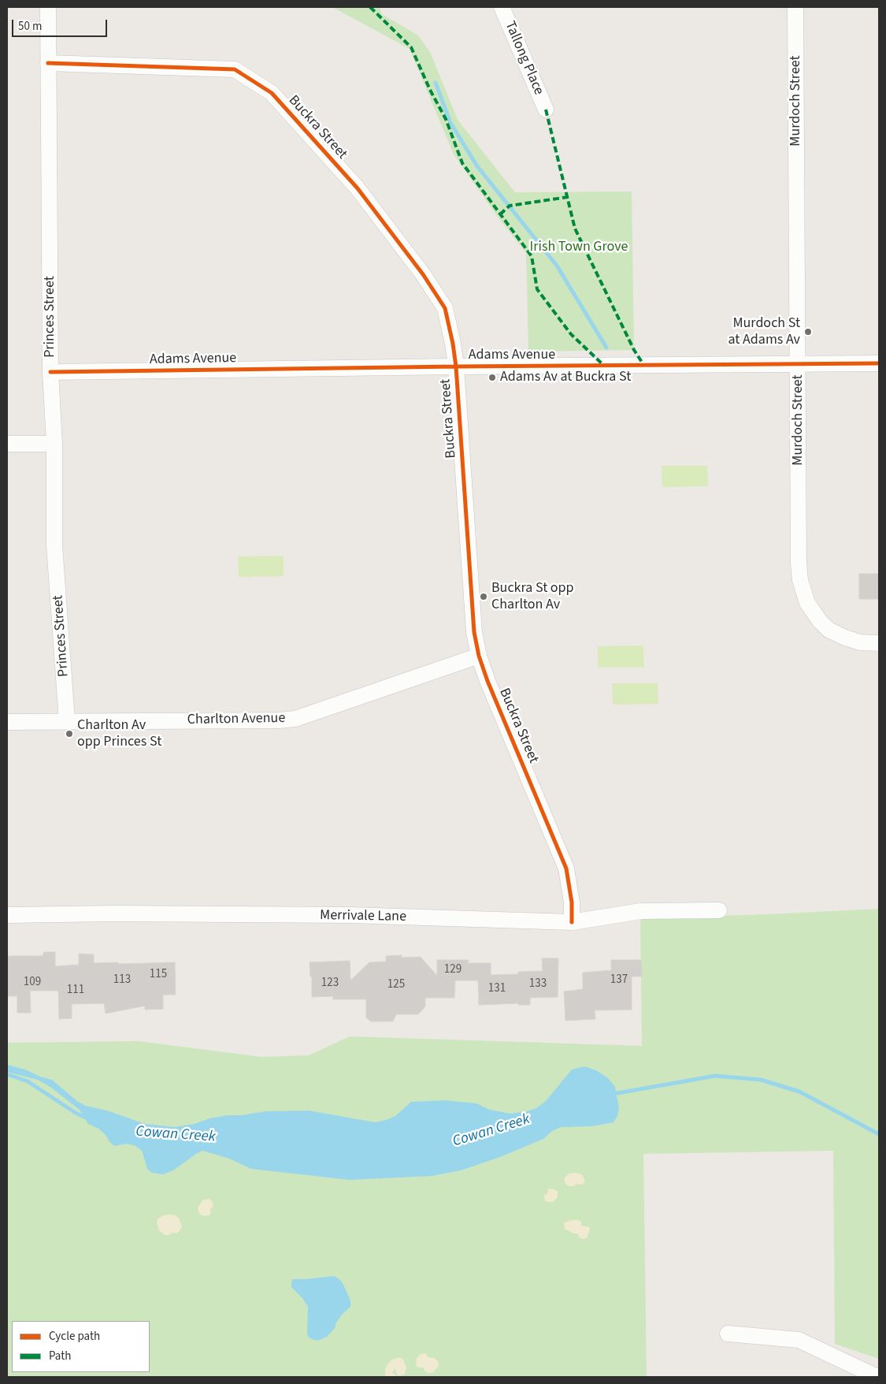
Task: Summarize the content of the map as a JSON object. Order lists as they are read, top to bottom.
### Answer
{
  "streets": {
    "street": [
      "Tallong Place",
      "Murdoch Street",
      "Buckra Street",
      "Princes Street",
      "Adams Avenue",
      "Charlton Avenue",
      "Merrivale Lane"
    ]
  },
  "crossings": [
    ["Murdoch Street", "Adams Avenue"],
    ["Buckra Street", "Princes Street"],
    ["Buckra Street", "Adams Avenue"],
    ["Buckra Street", "Charlton Avenue"],
    ["Buckra Street", "Merrivale Lane"],
    ["Princes Street", "Adams Avenue"],
    ["Princes Street", "Charlton Avenue"]
  ],
  "water": ["Cowan Creek"],
  "parks": ["Irish Town Grove"],
  "places": [
    "Murdoch St at Adams Av",
    "Adams Av at Buckra St",
    "Buckra St opp Charlton Av",
    "Charlton Av opp Princes St"
  ],
  "house_numbers": [
    "129",
    "115",
    "113",
    "137",
    "109",
    "123",
    "133",
    "125",
    "131",
    "111"
  ],
  "legend": ["Cycle path", "Path"],
  "scale_bar": "50 m"
}
